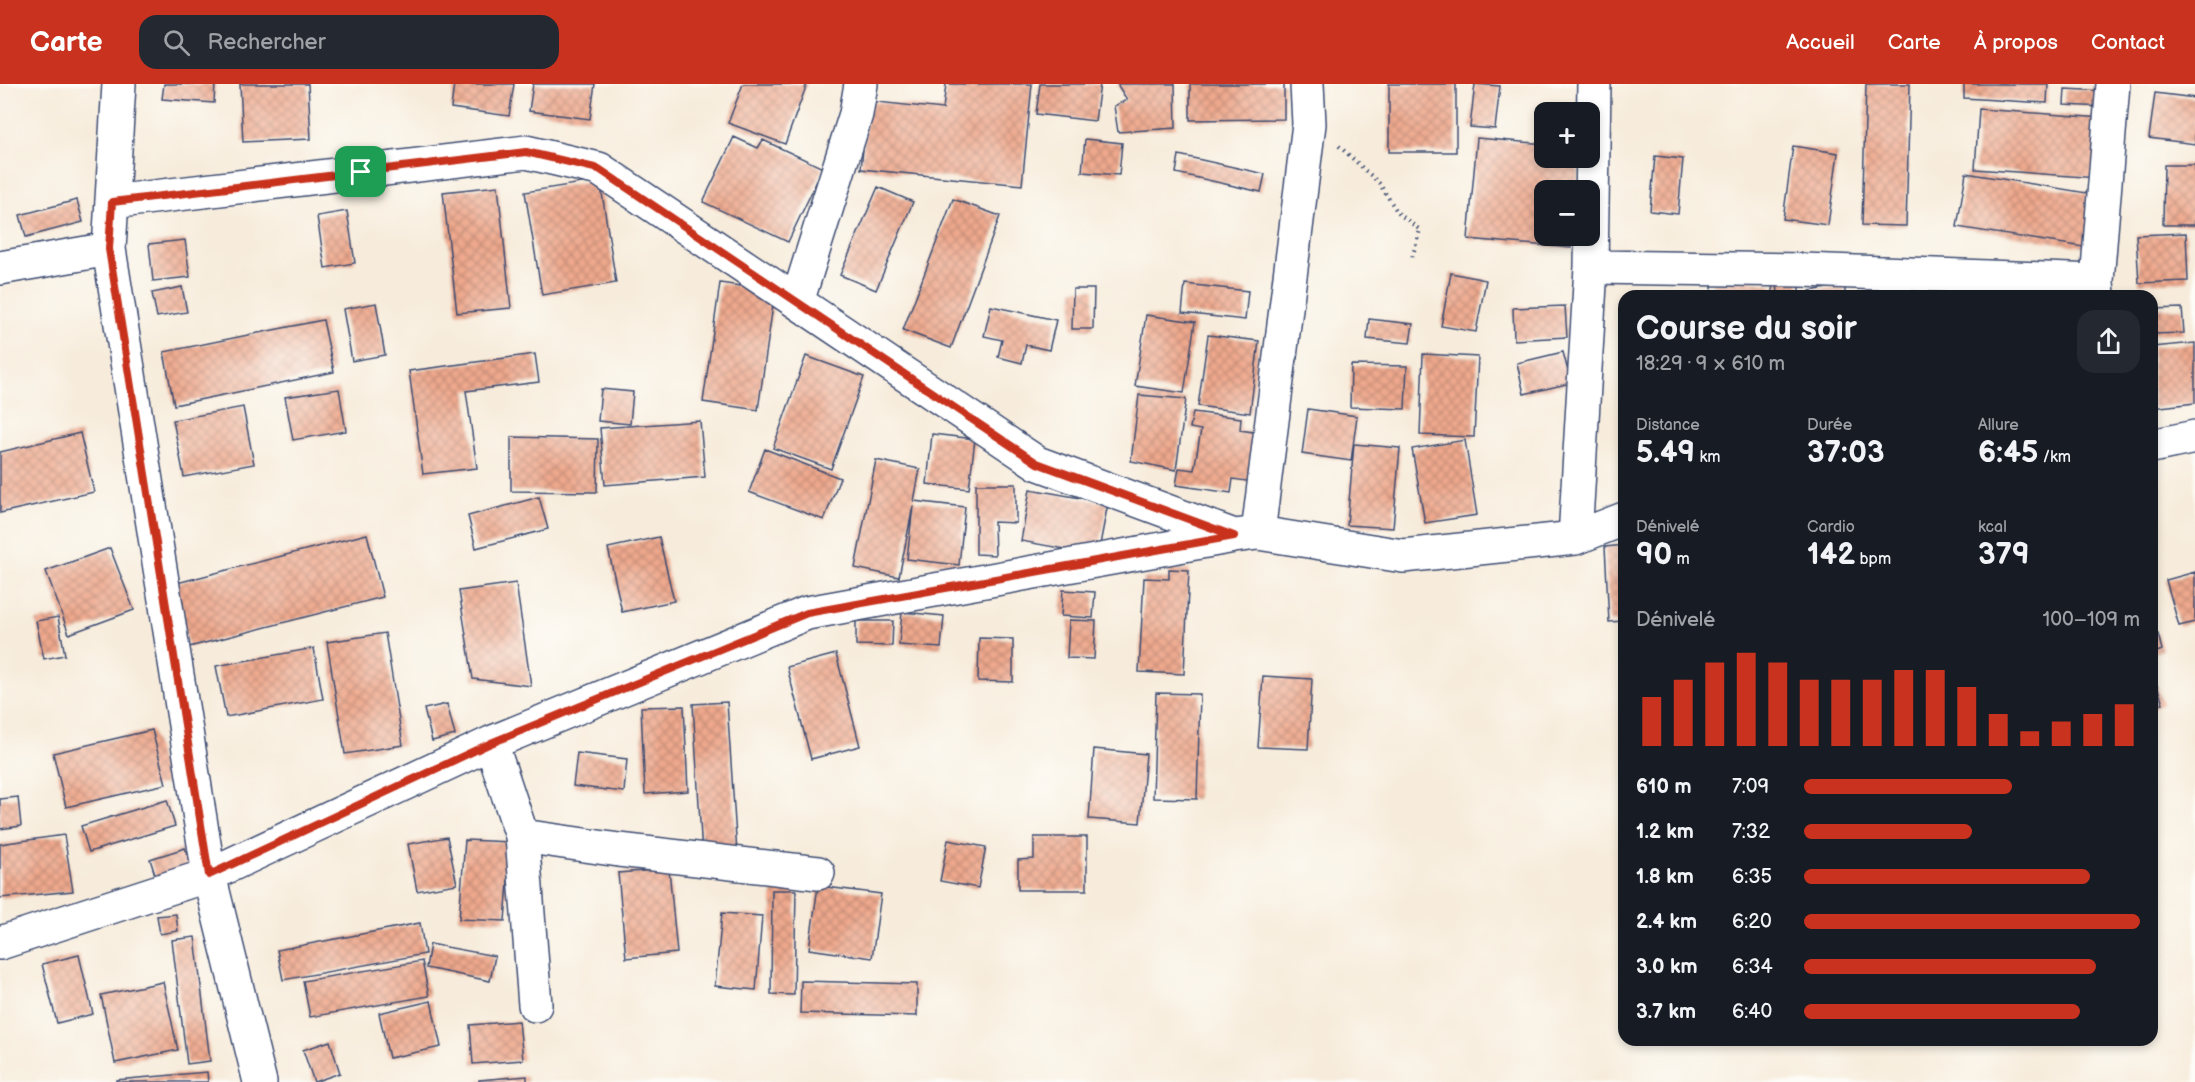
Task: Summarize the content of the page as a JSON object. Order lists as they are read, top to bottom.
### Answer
{
  "page": {
    "header": "Carte",
    "search": "Rechercher",
    "nav": [
      "Accueil",
      "Carte",
      "À propos",
      "Contact"
    ],
    "map_buttons": ["+", "−"],
    "heading": ["Course du soir", "18:29 · 9 × 610 m"],
    "stats": [
      ["Distance", "5.49 km"],
      ["Durée", "37:03"],
      ["Allure", "6:45 /km"],
      ["Dénivelé", "90 m"],
      ["Cardio", "142 bpm"],
      ["kcal", "379"]
    ],
    "chart": ["Dénivelé", "100–109 m"],
    "list": [
      {
        "name": "610 m",
        "note": "7:09"
      },
      {
        "name": "1.2 km",
        "note": "7:32"
      },
      {
        "name": "1.8 km",
        "note": "6:35"
      },
      {
        "name": "2.4 km",
        "note": "6:20"
      },
      {
        "name": "3.0 km",
        "note": "6:34"
      },
      {
        "name": "3.7 km",
        "note": "6:40"
      }
    ]
  }
}
